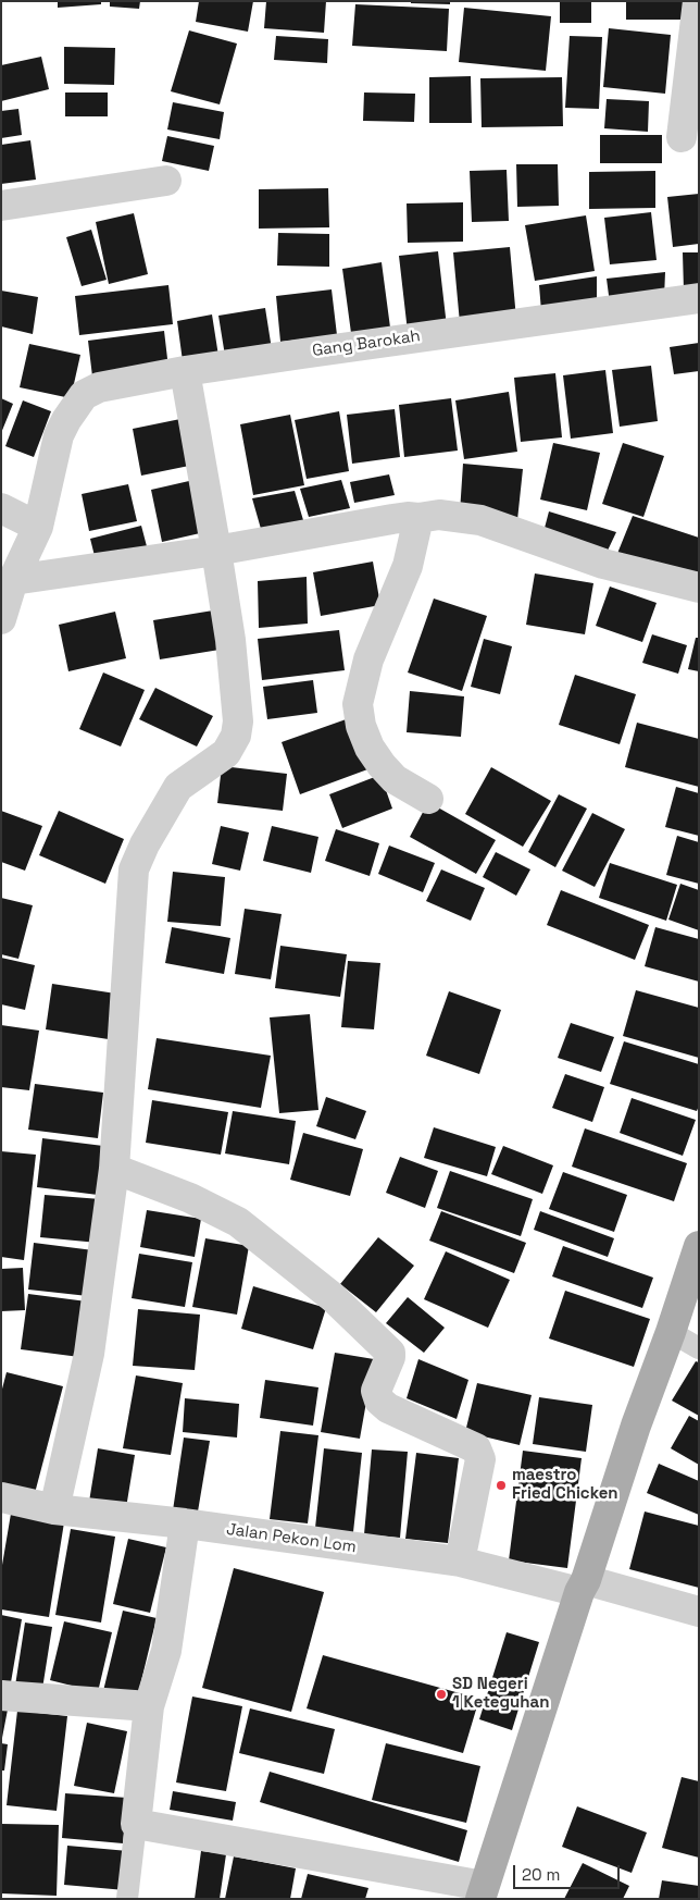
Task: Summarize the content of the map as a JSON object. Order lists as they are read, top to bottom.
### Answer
{
  "streets": {
    "street": ["Gang Barokah", "Jalan Pekon Lom"]
  },
  "places": ["maestro Fried Chicken", "SD Negeri 1 Keteguhan"],
  "scale_bar": "20 m"
}
